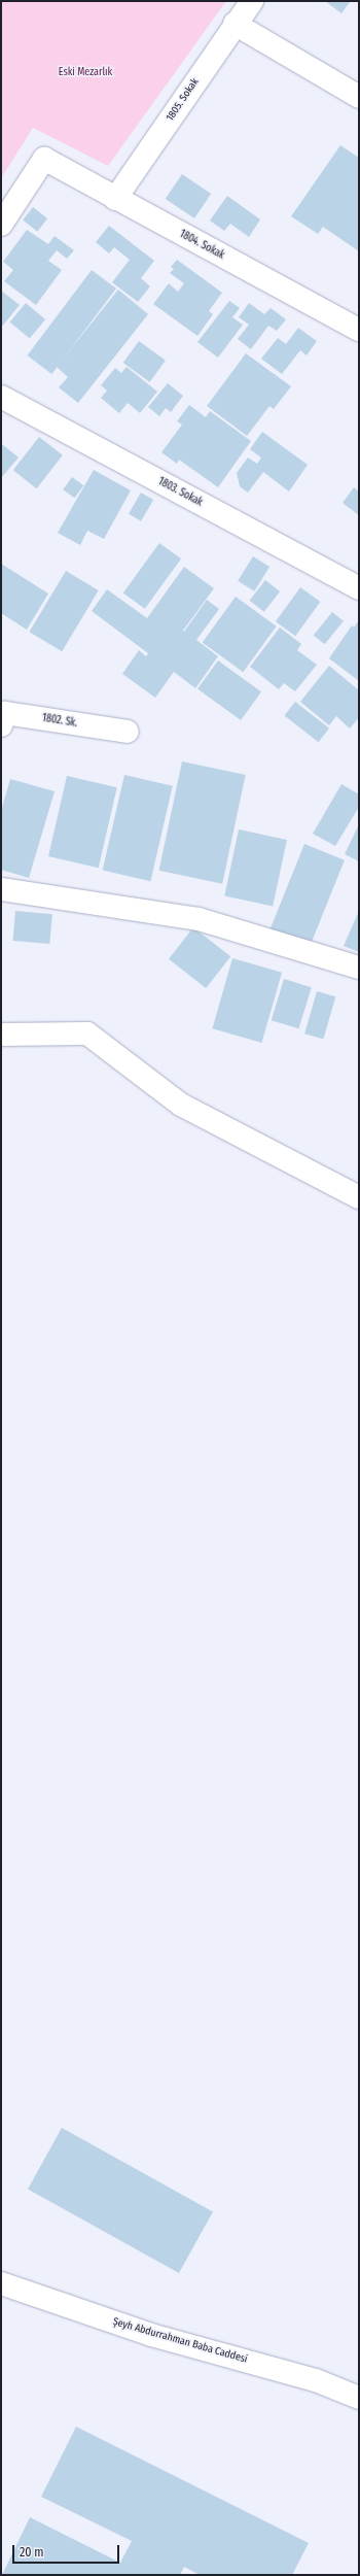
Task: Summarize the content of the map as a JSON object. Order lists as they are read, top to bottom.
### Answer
{
  "streets": {
    "street": [
      "1805. Sokak",
      "1804. Sokak",
      "1803. Sokak",
      "1802. Sk.",
      "Şeyh Abdurrahman Baba Caddesi"
    ]
  },
  "crossings": [
    ["1805. Sokak", "1804. Sokak"]
  ],
  "parks": ["Eski Mezarlık"],
  "scale_bar": "20 m"
}
